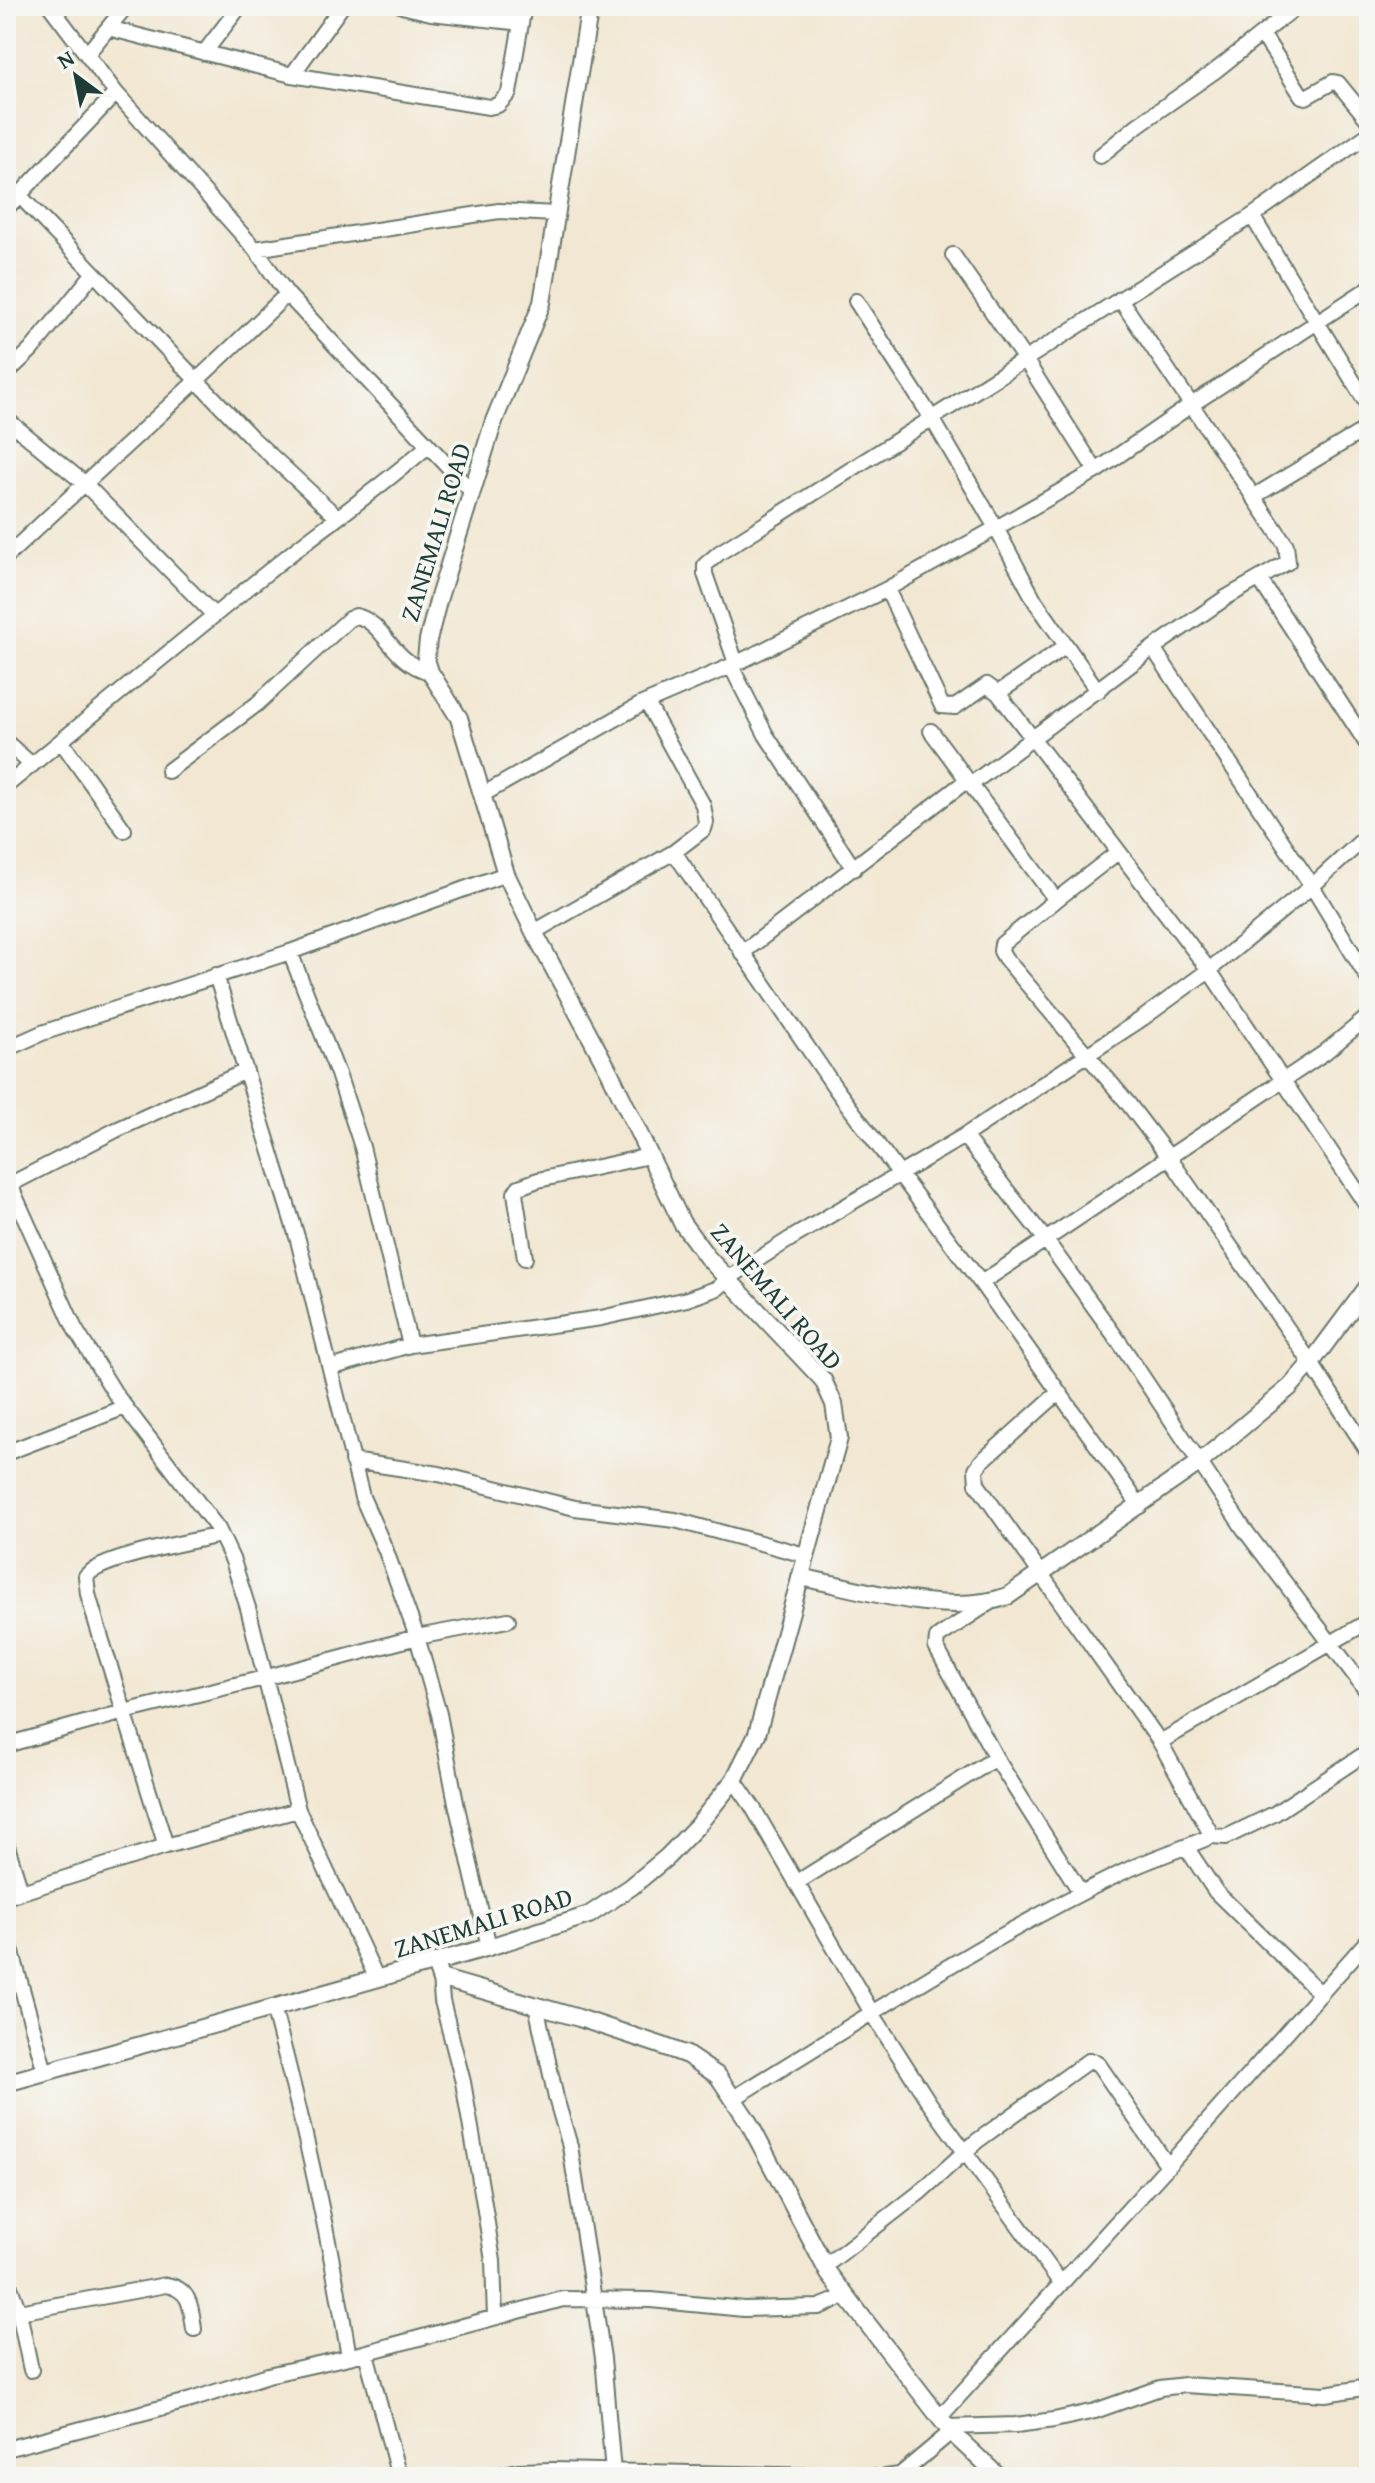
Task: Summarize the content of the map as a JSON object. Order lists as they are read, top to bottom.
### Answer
{
  "streets": {
    "street": ["ZANEMALI ROAD"]
  },
  "north": "top left"
}
